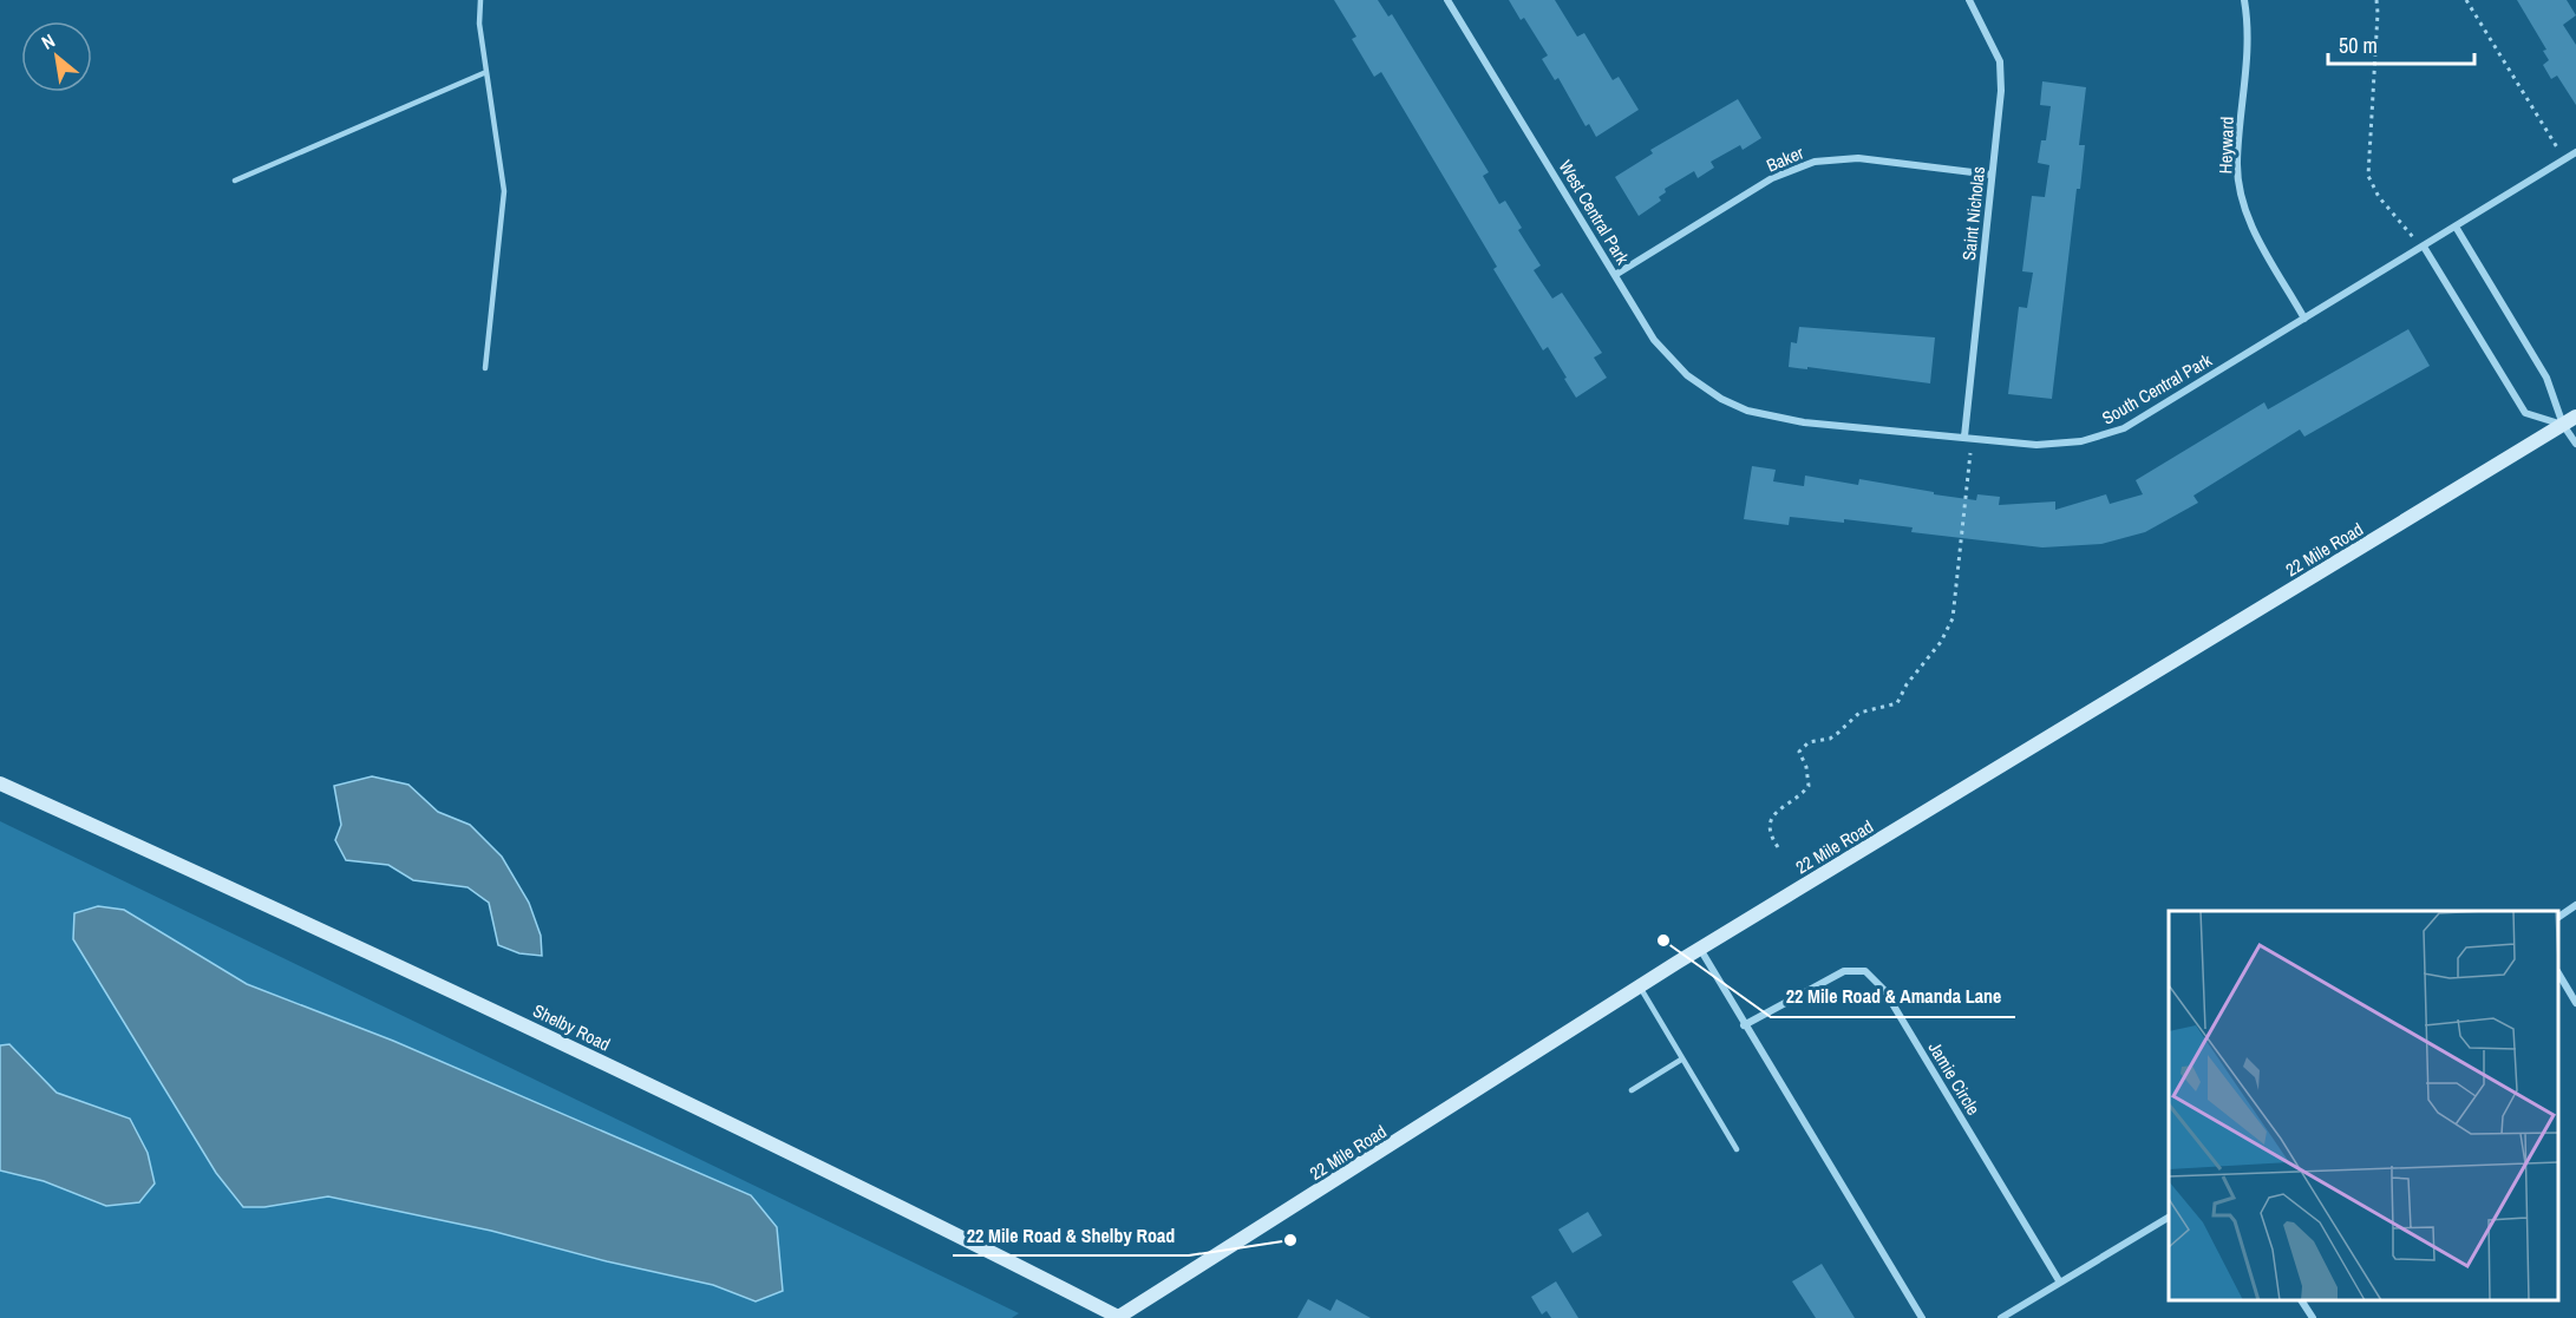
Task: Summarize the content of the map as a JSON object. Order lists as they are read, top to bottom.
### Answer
{
  "streets": {
    "street": [
      "Heyward",
      "Baker",
      "West Central Park",
      "Saint Nicholas",
      "South Central Park",
      "22 Mile Road",
      "Shelby Road",
      "Jamie Circle"
    ]
  },
  "crossings": [
    ["Heyward", "South Central Park"],
    ["Baker", "West Central Park"],
    ["Baker", "Saint Nicholas"],
    ["West Central Park", "South Central Park"],
    ["Saint Nicholas", "South Central Park"],
    ["22 Mile Road", "Shelby Road"]
  ],
  "places": ["22 Mile Road & Amanda Lane", "22 Mile Road & Shelby Road"],
  "scale_bar": "50 m",
  "north": "top left"
}
